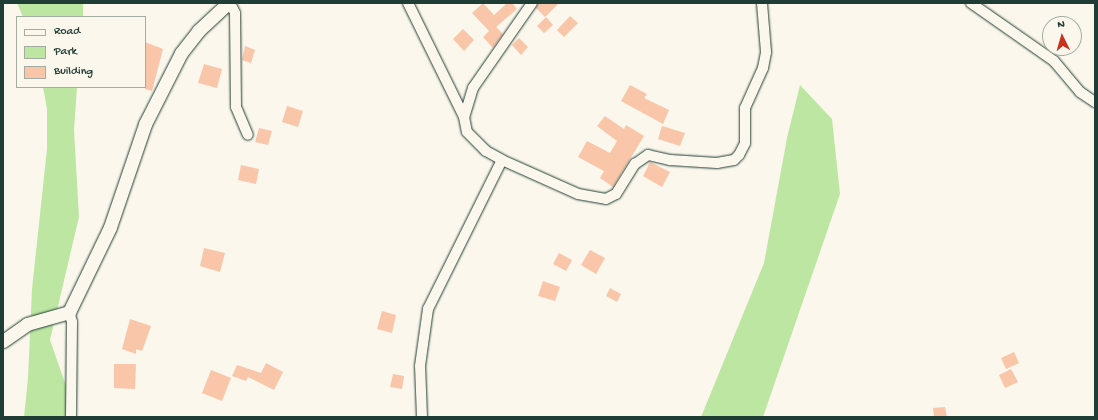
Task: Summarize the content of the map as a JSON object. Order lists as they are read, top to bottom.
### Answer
{
  "legend": ["Road", "Park", "Building"],
  "north": "top"
}
